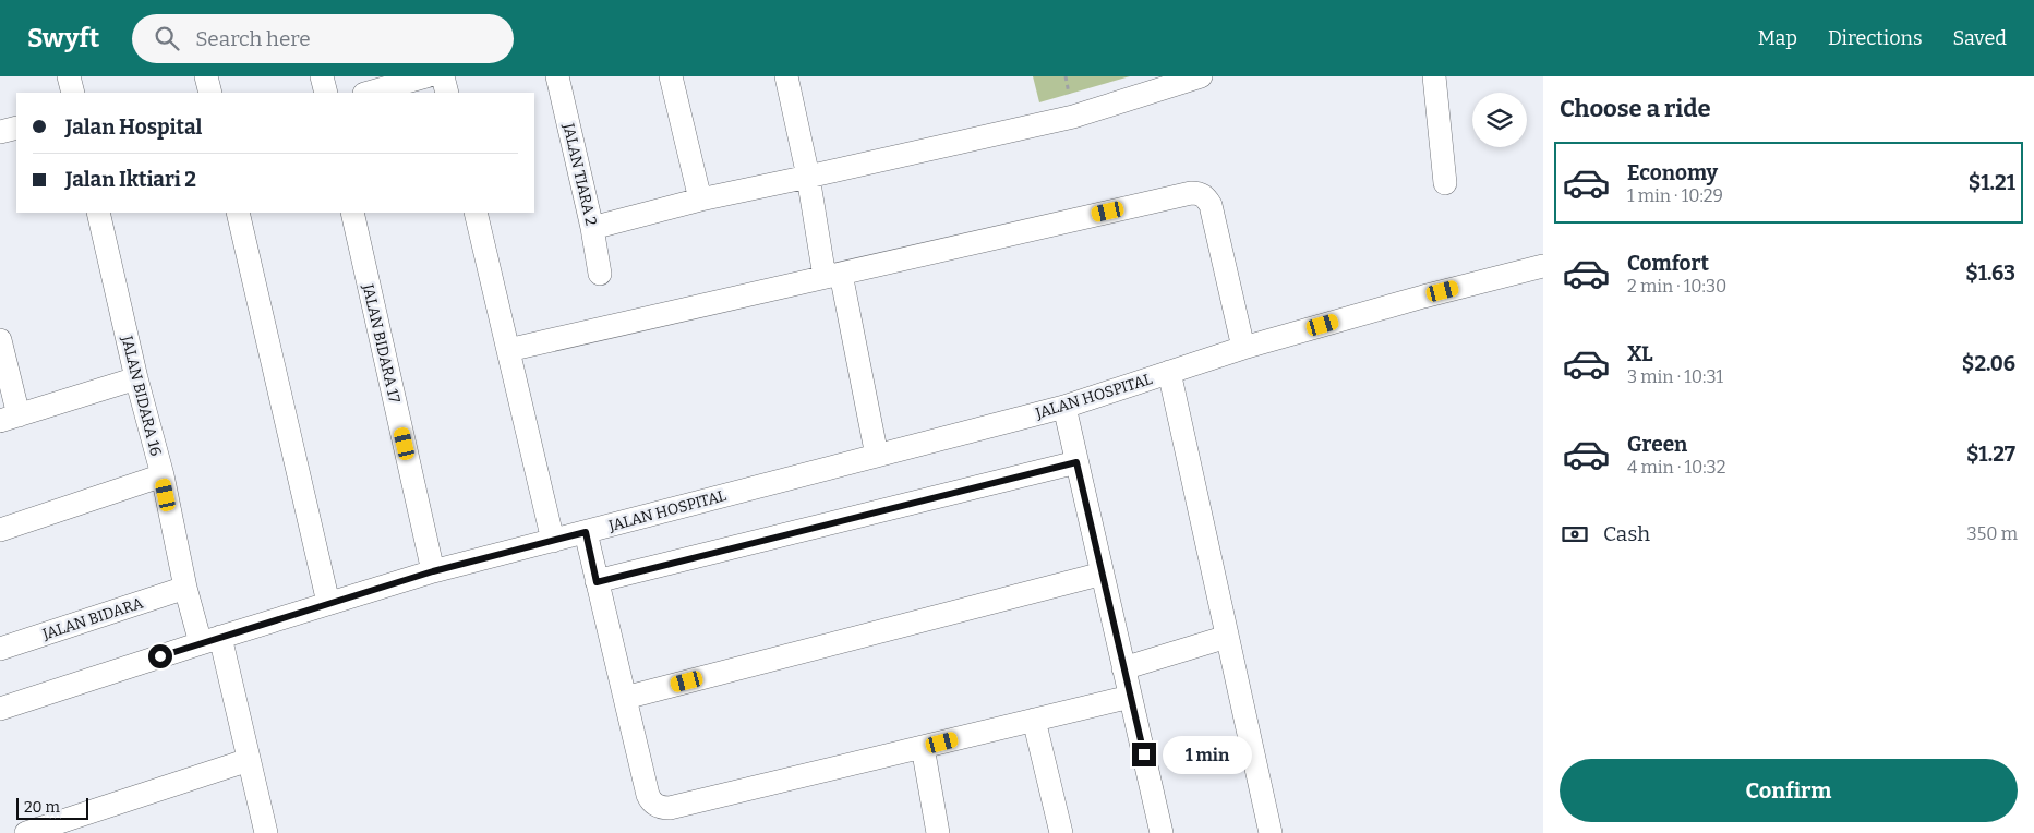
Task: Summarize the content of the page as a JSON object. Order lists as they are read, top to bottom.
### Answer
{
  "streets": {
    "street": [
      "JALAN TIARA 2",
      "JALAN BIDARA 17",
      "JALAN BIDARA 16",
      "JALAN HOSPITAL",
      "JALAN BIDARA"
    ]
  },
  "crossings": [
    ["JALAN BIDARA 17", "JALAN HOSPITAL"],
    ["JALAN BIDARA 16", "JALAN HOSPITAL"],
    ["JALAN BIDARA 16", "JALAN BIDARA"]
  ],
  "scale_bar": "20 m",
  "page": {
    "header": "Swyft",
    "search": "Search here",
    "nav": ["Map", "Directions", "Saved"],
    "heading": "Choose a ride",
    "banner": ["Jalan Hospital", "Jalan Iktiari 2"],
    "list": [
      {
        "name": "Economy",
        "note": "1 min · 10:29",
        "value": "$1.21"
      },
      {
        "name": "Comfort",
        "note": "2 min · 10:30",
        "value": "$1.63"
      },
      {
        "name": "XL",
        "note": "3 min · 10:31",
        "value": "$2.06"
      },
      {
        "name": "Green",
        "note": "4 min · 10:32",
        "value": "$1.27"
      }
    ],
    "pay": ["Cash", "350 m"],
    "bubble": "1 min",
    "buttons": "Confirm",
    "scale": "20 m"
  }
}
